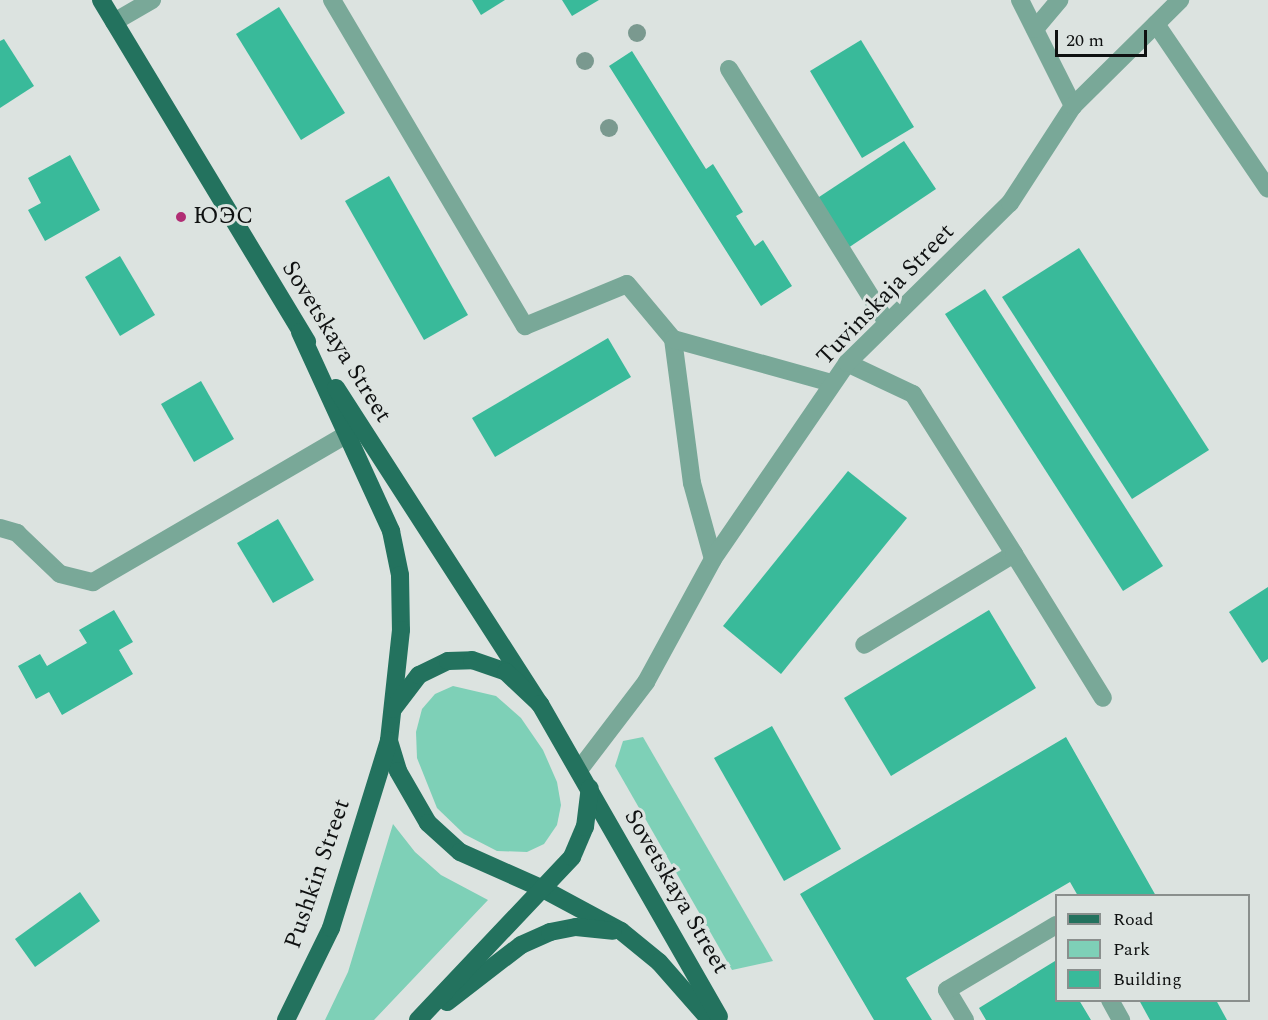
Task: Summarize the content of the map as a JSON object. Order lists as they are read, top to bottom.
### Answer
{
  "streets": {
    "main road": ["Sovetskaya Street", "Pushkin Street"],
    "street": ["Tuvinskaja Street"]
  },
  "crossings": [
    ["Tuvinskaja Street", "Sovetskaya Street"],
    ["Tuvinskaja Street", "Pushkin Street"],
    ["Sovetskaya Street", "Pushkin Street"]
  ],
  "places": ["ЮЭС"],
  "legend": ["Road", "Park", "Building"],
  "scale_bar": "20 m"
}
